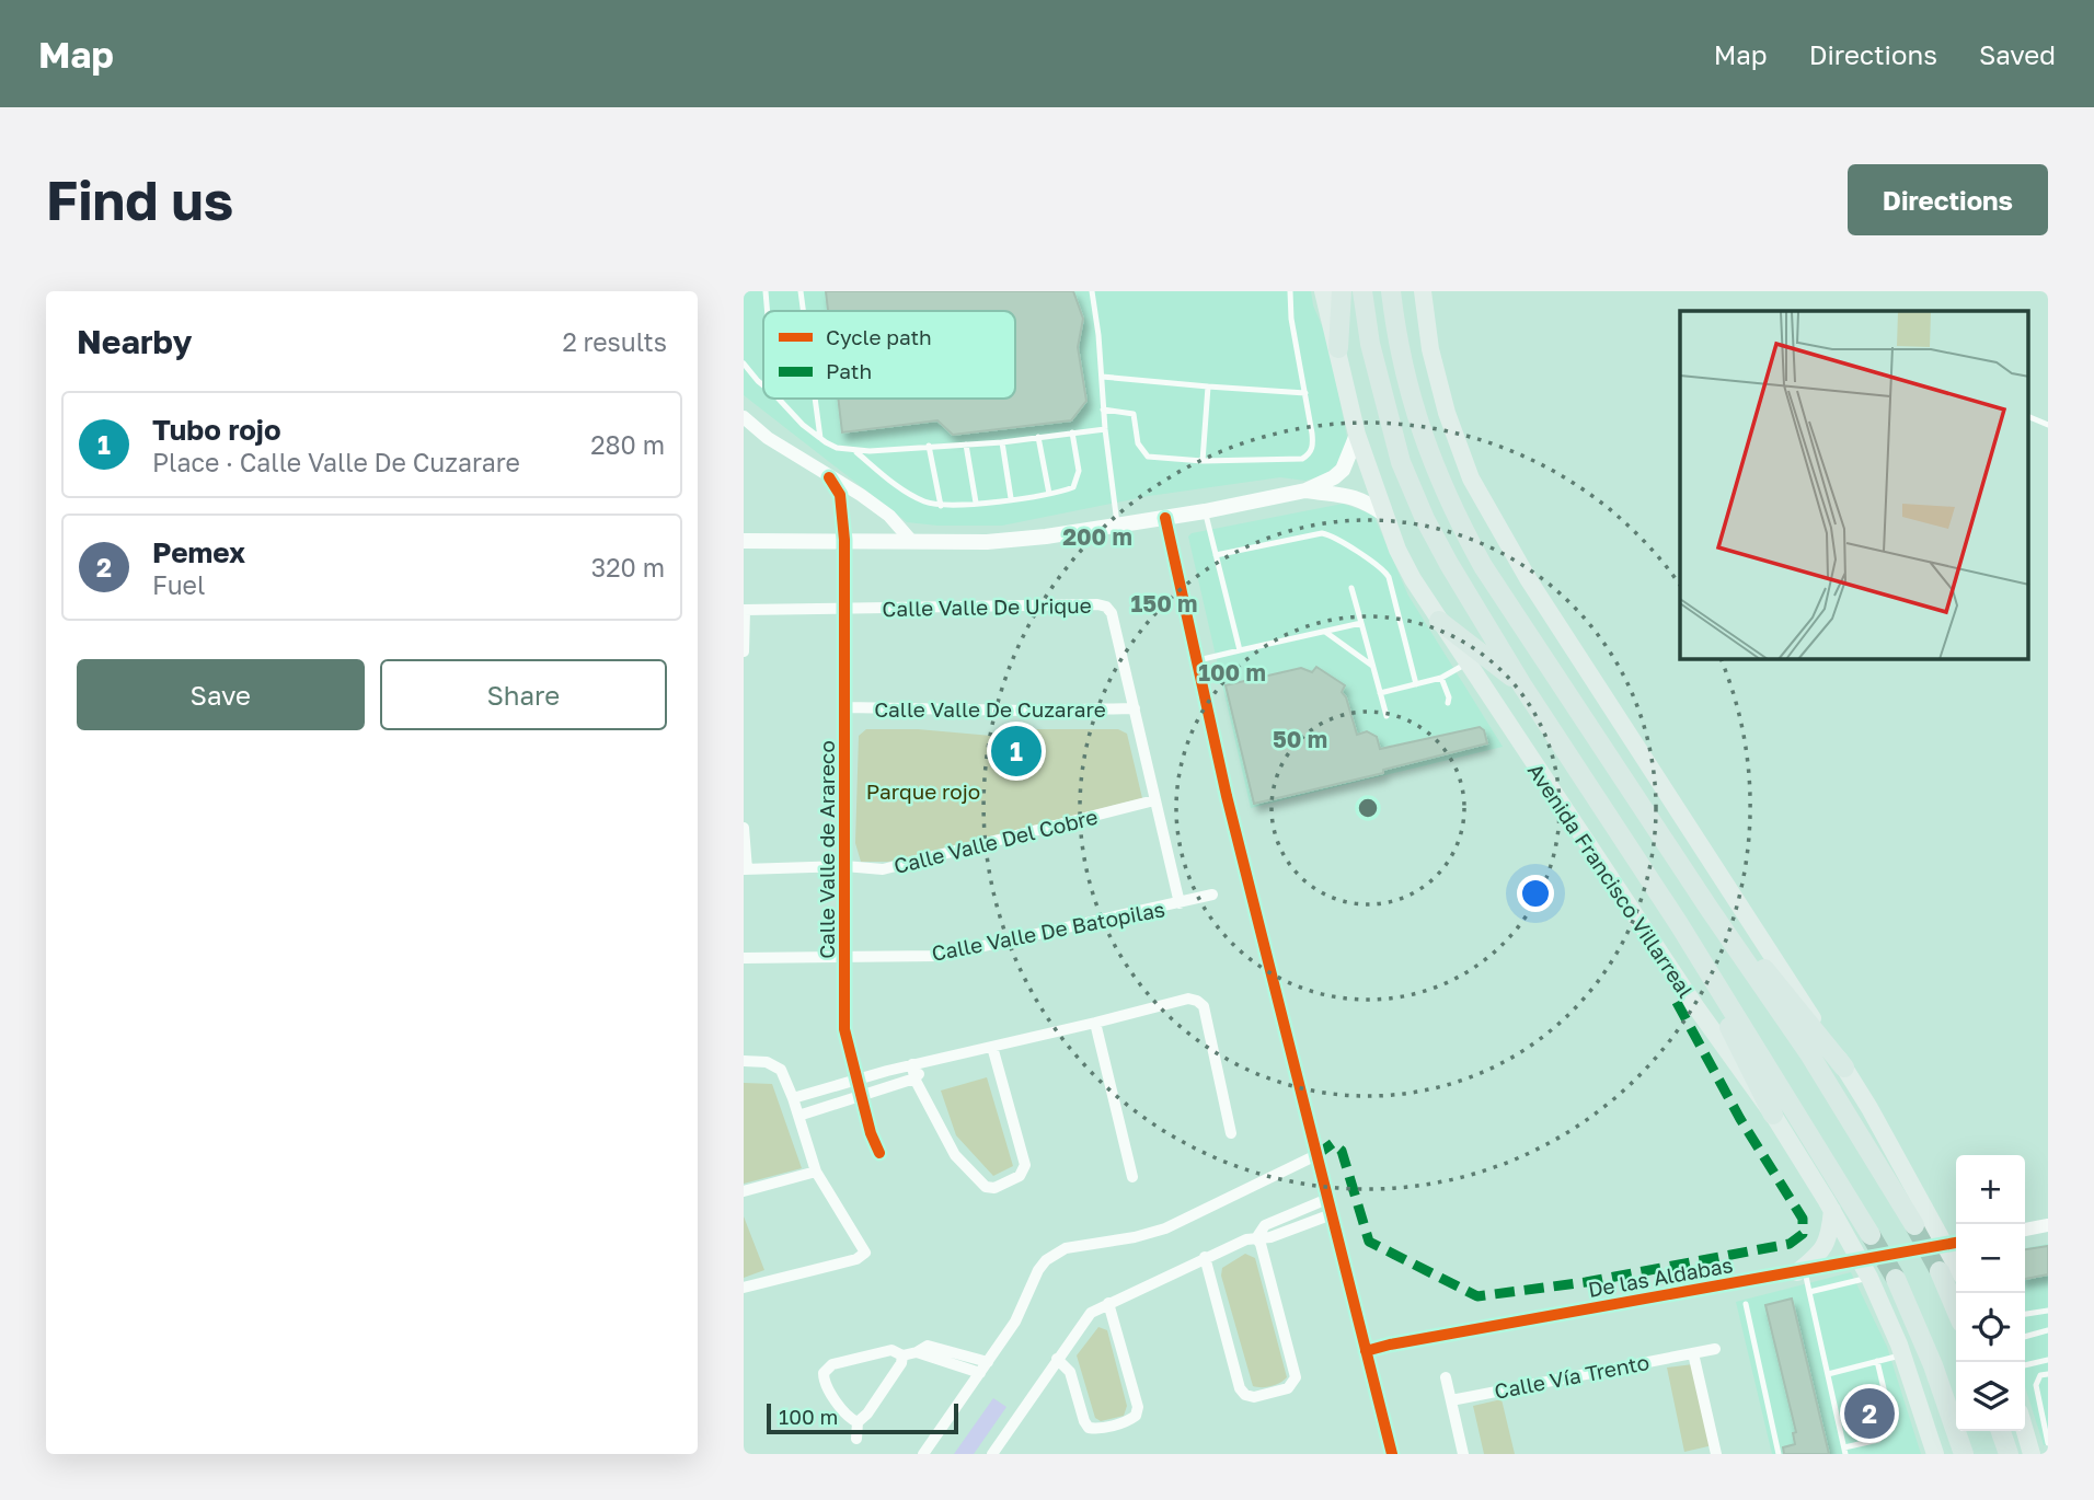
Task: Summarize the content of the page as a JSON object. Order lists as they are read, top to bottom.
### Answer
{
  "streets": {
    "highway": ["Avenida Francisco Villarreal"],
    "street": [
      "Calle Valle De Urique",
      "Calle Valle De Cuzarare",
      "Calle Valle Del Cobre",
      "Calle Valle de Arareco",
      "Calle Valle De Batopilas",
      "De las Aldabas",
      "Calle Vía Trento"
    ]
  },
  "crossings": [
    ["Calle Valle De Urique", "Calle Valle De Cuzarare"],
    ["Calle Valle De Urique", "Calle Valle Del Cobre"],
    ["Calle Valle De Urique", "Calle Valle de Arareco"],
    ["Calle Valle De Urique", "Calle Valle De Batopilas"],
    ["Calle Valle De Cuzarare", "Calle Valle de Arareco"],
    ["Calle Valle Del Cobre", "Calle Valle de Arareco"],
    ["Calle Valle de Arareco", "Calle Valle De Batopilas"],
    ["Avenida Francisco Villarreal", "De las Aldabas"]
  ],
  "parks": ["Parque rojo"],
  "legend": ["Cycle path", "Path"],
  "scale_bar": "100 m",
  "page": {
    "header": "Map",
    "nav": ["Map", "Directions", "Saved"],
    "buttons": [
      "Directions",
      ["Save", "Share"]
    ],
    "title": "Find us",
    "heading": ["Nearby", "2 results"],
    "list": [
      {
        "mark": "1",
        "name": "Tubo rojo",
        "note": "Place · Calle Valle De Cuzarare",
        "value": "280 m"
      },
      {
        "mark": "2",
        "name": "Pemex",
        "note": "Fuel",
        "value": "320 m"
      }
    ],
    "pins": ["1", "2"],
    "map_buttons": ["+", "−"],
    "scale": "100 m"
  },
  "rings": [
    "200 m",
    "150 m",
    "100 m",
    "50 m"
  ]
}
